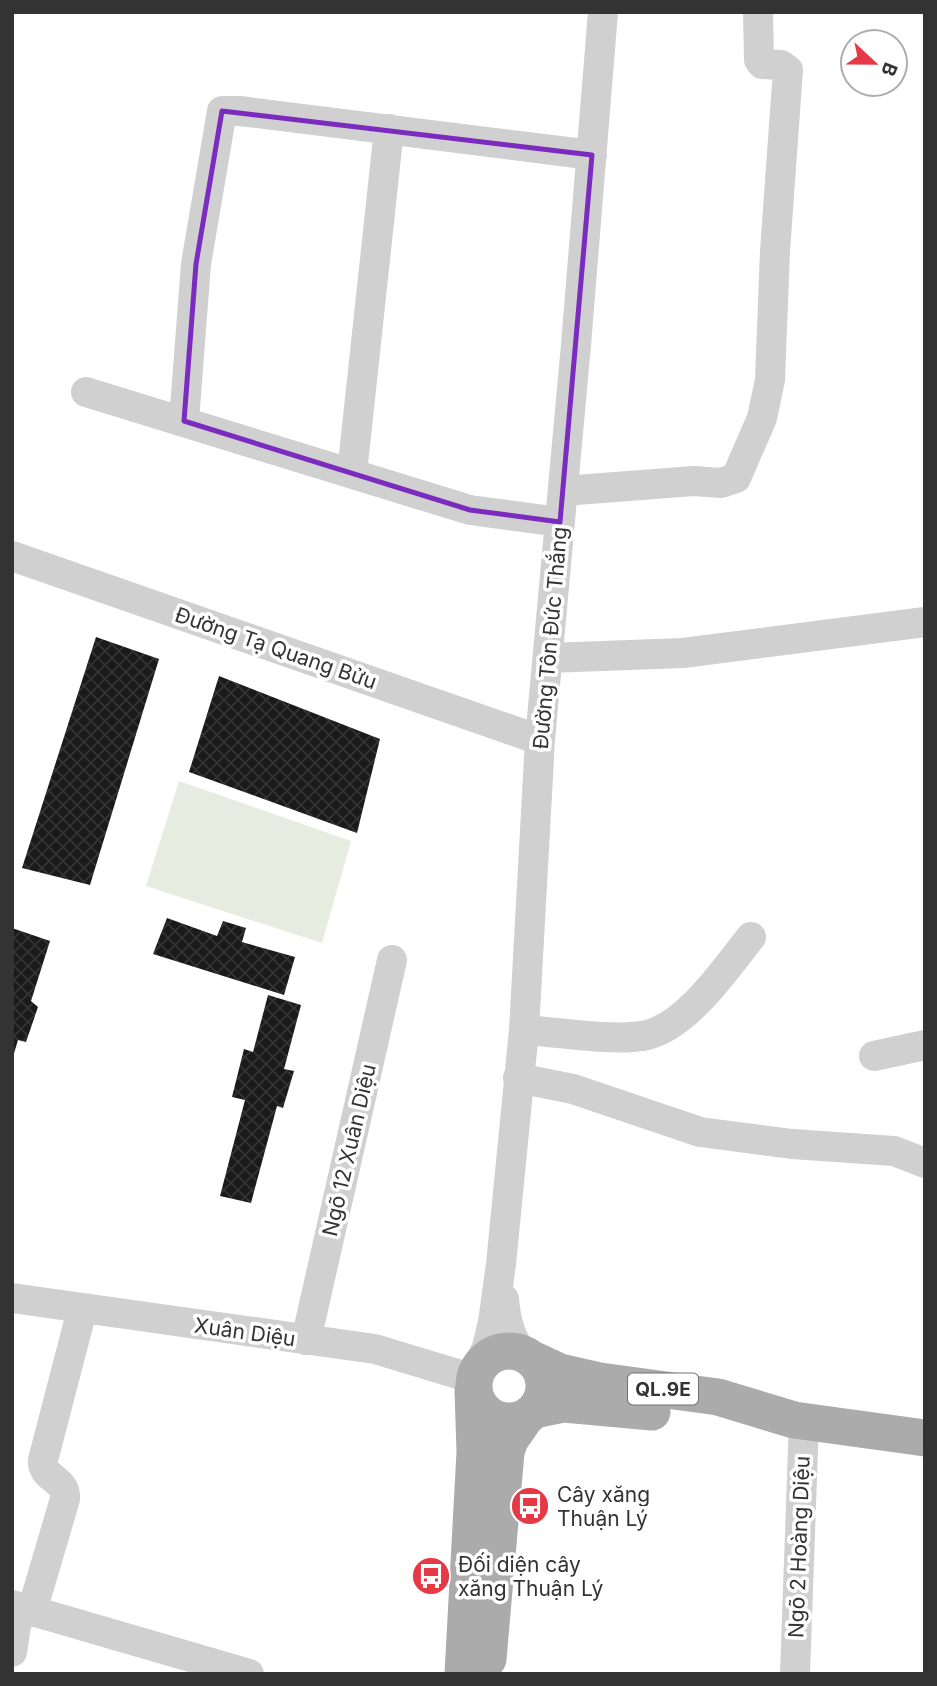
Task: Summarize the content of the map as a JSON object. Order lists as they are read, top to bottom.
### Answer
{
  "streets": {
    "main road": ["QL.9E"],
    "street": [
      "Đường Tôn Đức Thắng",
      "Đường Tạ Quang Bửu",
      "Ngõ 12 Xuân Diệu",
      "Xuân Diệu",
      "Ngõ 2 Hoàng Diệu"
    ]
  },
  "crossings": [
    ["Đường Tôn Đức Thắng", "Đường Tạ Quang Bửu"],
    ["Ngõ 12 Xuân Diệu", "Xuân Diệu"],
    ["Xuân Diệu", "QL.9E"],
    ["QL.9E", "Ngõ 2 Hoàng Diệu"]
  ],
  "places": {
    "bus stop": ["Cây xăng Thuận Lý", "Đối diện cây xăng Thuận Lý"]
  },
  "north": "right"
}
